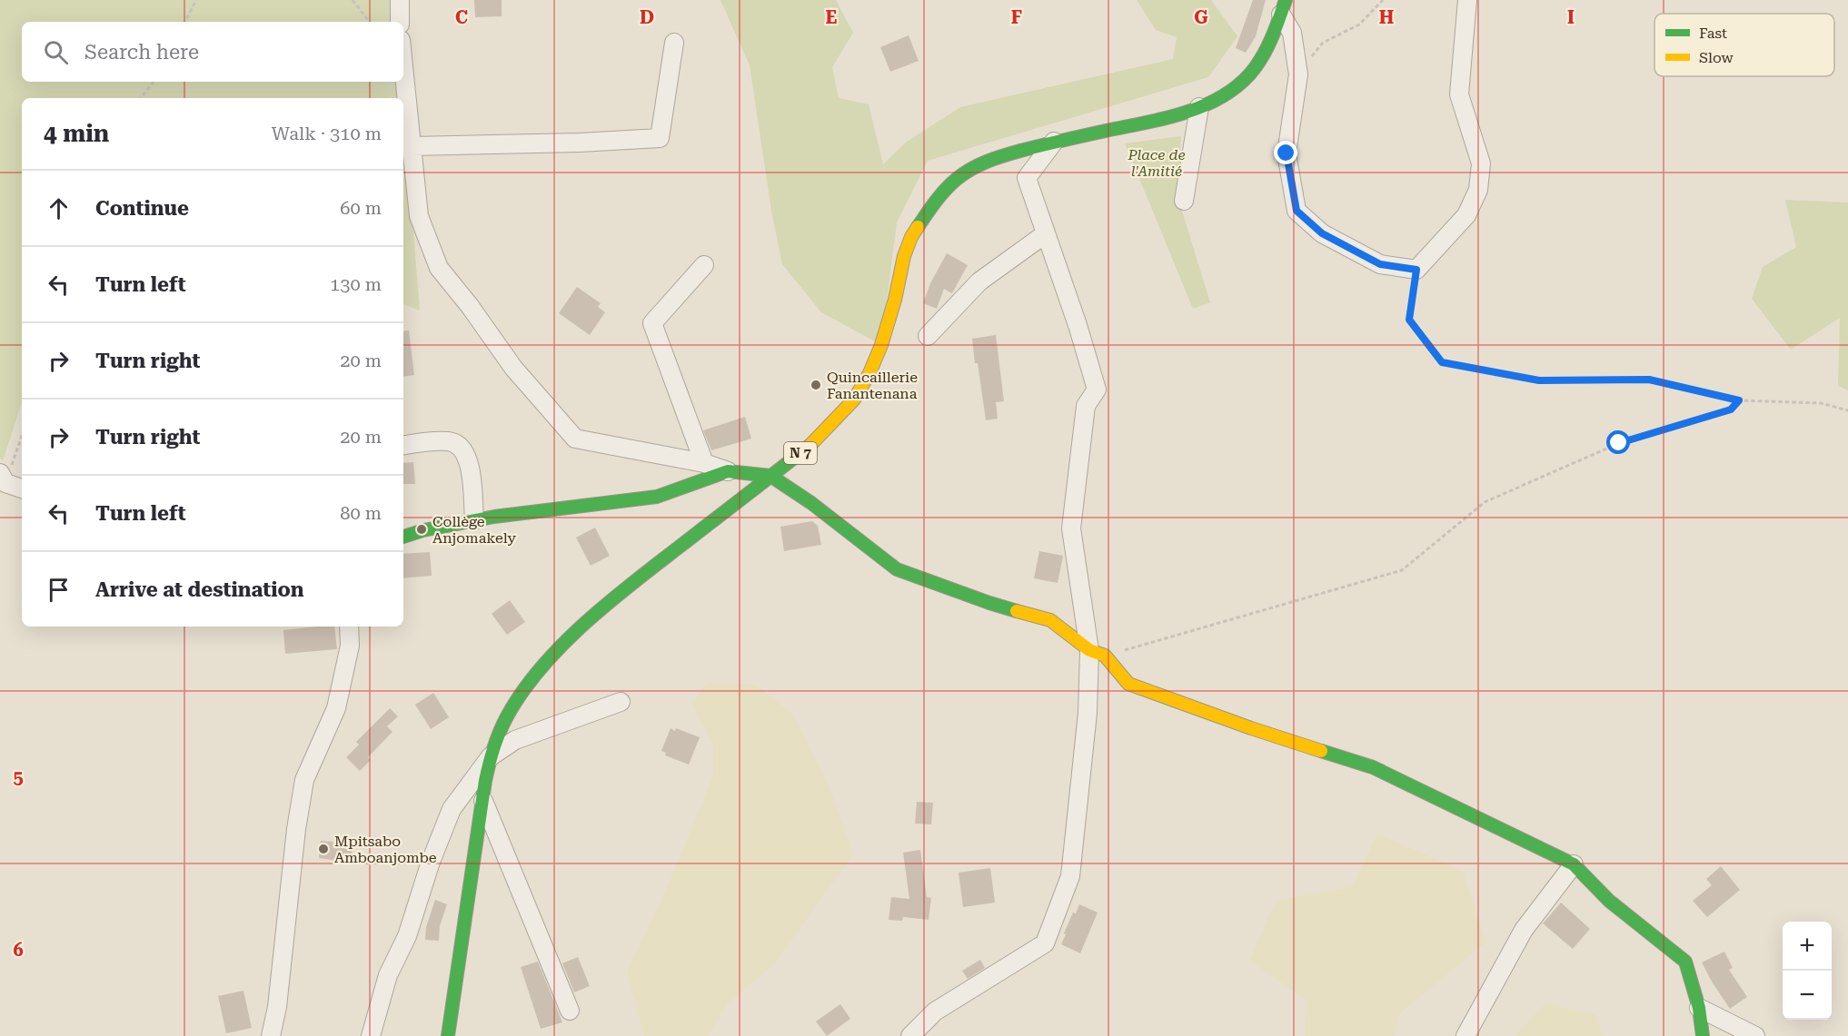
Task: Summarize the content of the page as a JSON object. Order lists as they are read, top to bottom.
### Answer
{
  "streets": {
    "street": ["N 7"]
  },
  "parks": ["Place de l'Amitié"],
  "places": ["Quincaillerie Fanantenana", "Collège Anjomakely", "Mpitsabo Amboanjombe"],
  "legend": ["Fast", "Slow"],
  "page": {
    "search": "Search here",
    "heading": ["4 min", "Walk · 310 m"],
    "list": [
      ["Continue", "60 m"],
      ["Turn left", "130 m"],
      ["Turn right", "20 m"],
      ["Turn right", "20 m"],
      ["Turn left", "80 m"],
      "Arrive at destination"
    ],
    "map_buttons": ["+", "−"]
  },
  "grid": {
    "columns": [
      "C",
      "D",
      "E",
      "F",
      "G",
      "H",
      "I"
    ],
    "rows": ["5", "6"]
  }
}
